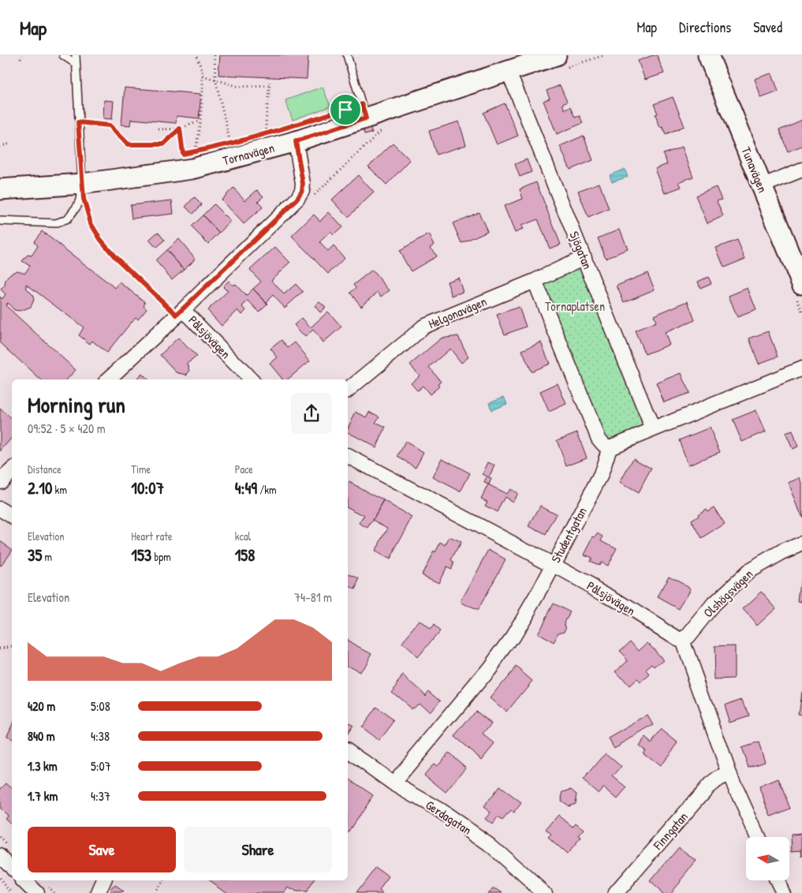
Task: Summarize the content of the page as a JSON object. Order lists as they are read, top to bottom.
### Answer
{
  "streets": {
    "main road": ["Tornavägen", "Tunavägen"],
    "street": [
      "Sjögatan",
      "Helgonavägen",
      "Pålsjövägen",
      "Studentgatan",
      "Olshögsvägen",
      "Gerdagatan",
      "Finngatan"
    ]
  },
  "crossings": [
    ["Tornavägen", "Sjögatan"],
    ["Sjögatan", "Helgonavägen"],
    ["Pålsjövägen", "Studentgatan"],
    ["Pålsjövägen", "Olshögsvägen"],
    ["Studentgatan", "Gerdagatan"]
  ],
  "parks": ["Tornaplatsen"],
  "north": "left",
  "page": {
    "header": "Map",
    "nav": ["Map", "Directions", "Saved"],
    "heading": ["Morning run", "09:52 · 5 × 420 m"],
    "stats": [
      ["Distance", "2.10 km"],
      ["Time", "10:07"],
      ["Pace", "4:49 /km"],
      ["Elevation", "35 m"],
      ["Heart rate", "153 bpm"],
      ["kcal", "158"]
    ],
    "chart": ["Elevation", "74–81 m"],
    "list": [
      {
        "name": "420 m",
        "note": "5:08"
      },
      {
        "name": "840 m",
        "note": "4:38"
      },
      {
        "name": "1.3 km",
        "note": "5:07"
      },
      {
        "name": "1.7 km",
        "note": "4:37"
      }
    ],
    "buttons": ["Save", "Share"]
  }
}
